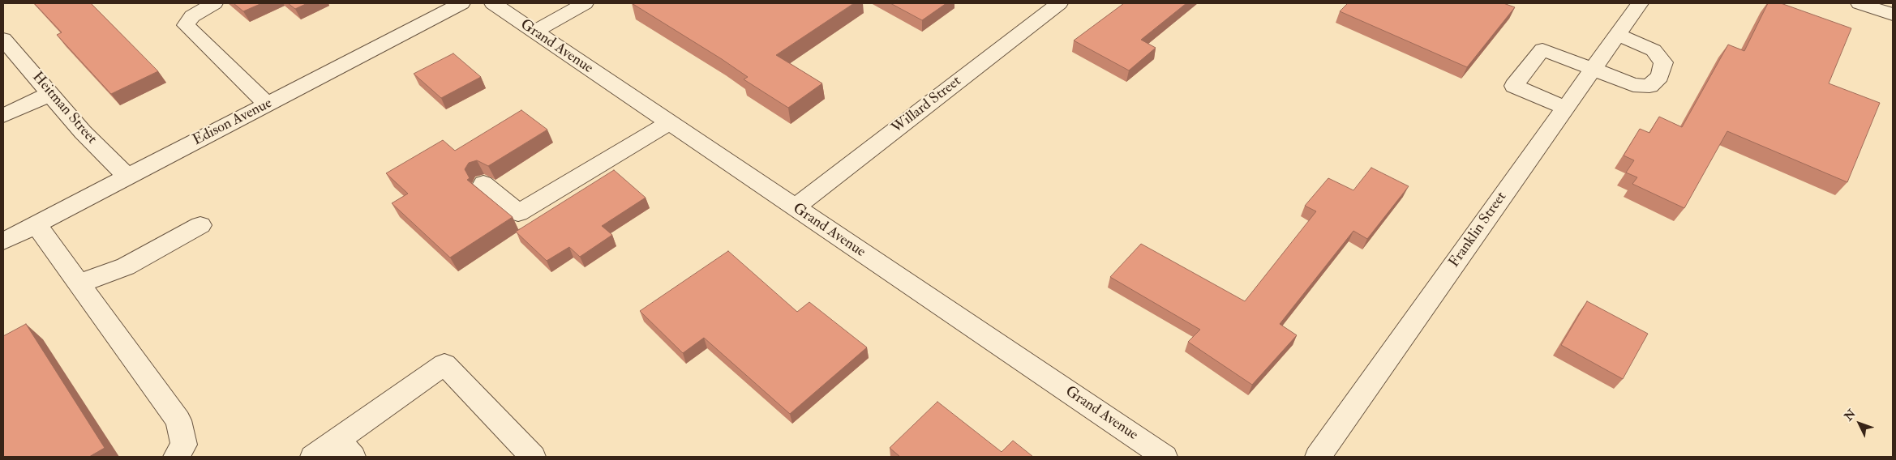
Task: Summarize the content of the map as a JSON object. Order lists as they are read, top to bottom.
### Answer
{
  "streets": {
    "street": [
      "Grand Avenue",
      "Willard Street",
      "Heitman Street",
      "Edison Avenue",
      "Franklin Street"
    ]
  },
  "crossings": [
    ["Grand Avenue", "Willard Street"],
    ["Heitman Street", "Edison Avenue"]
  ],
  "north": "top left"
}
